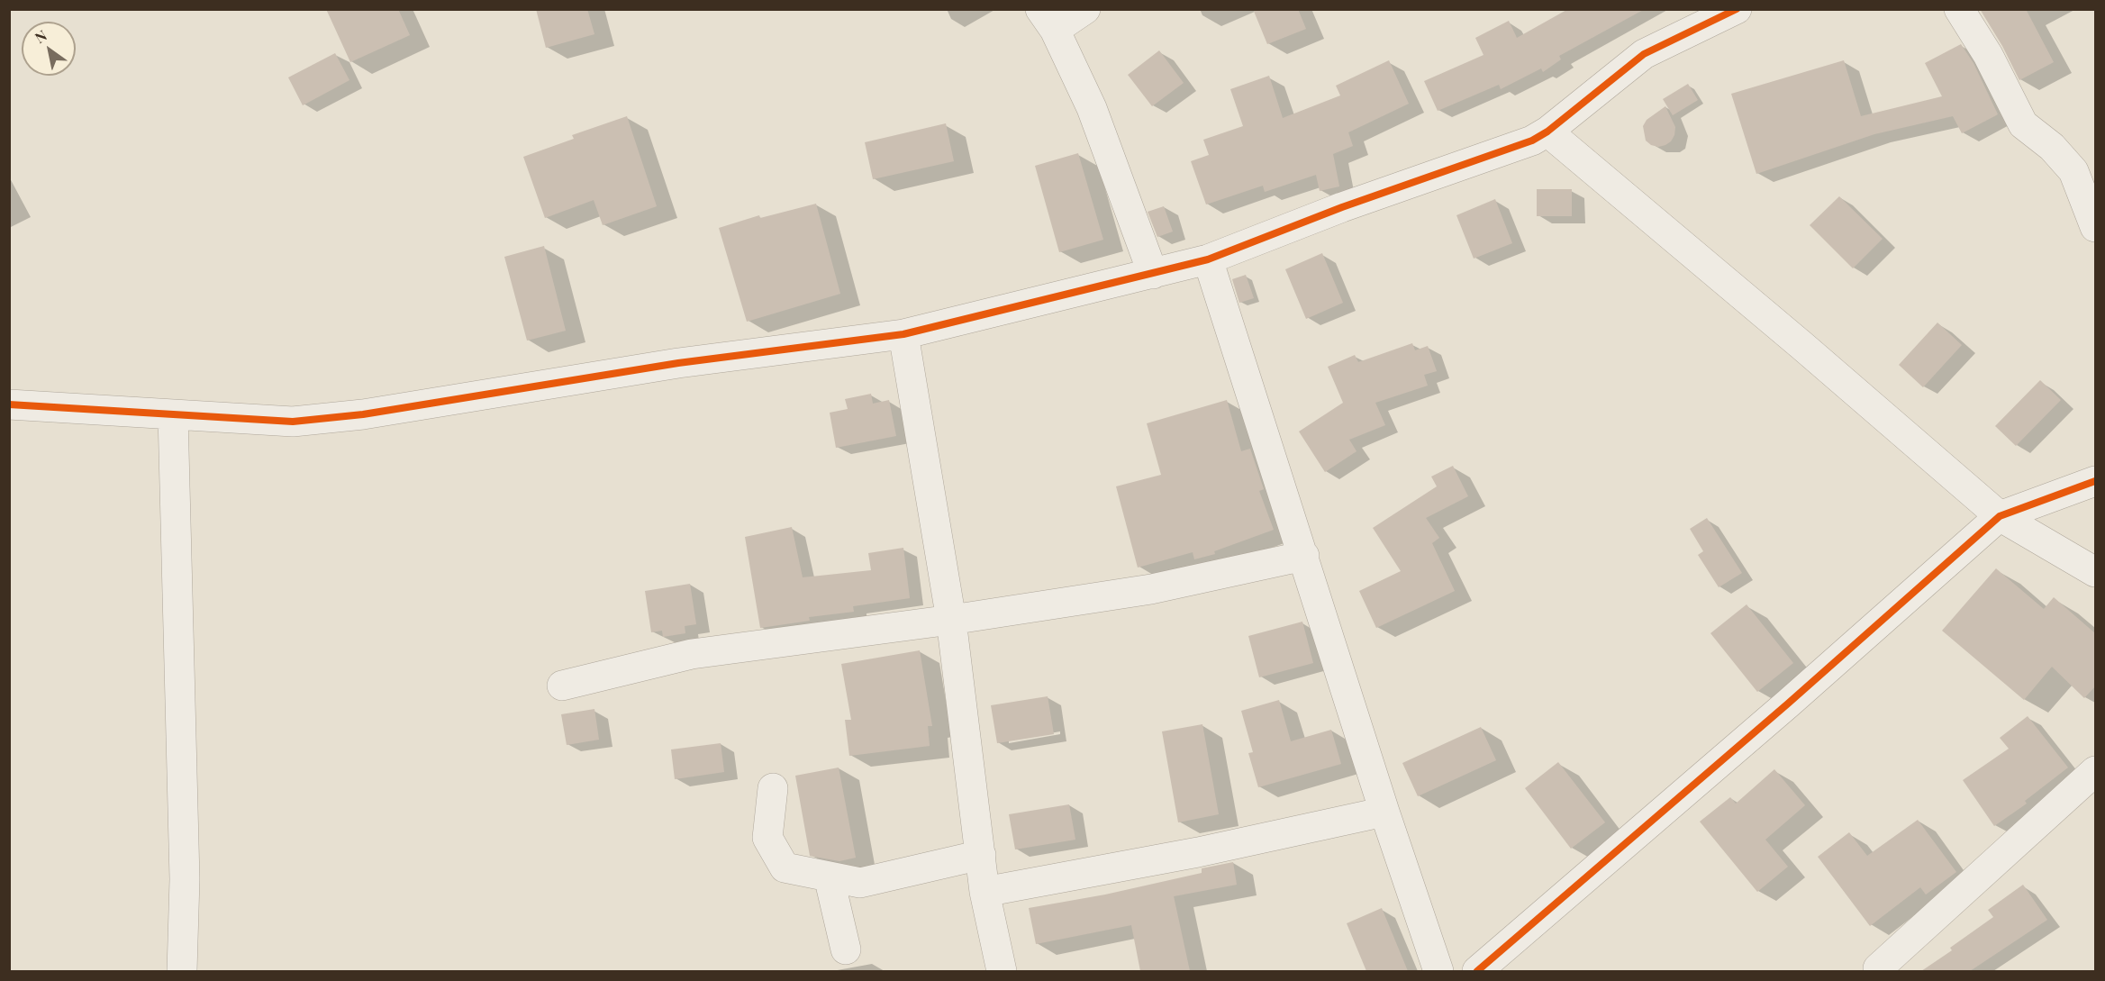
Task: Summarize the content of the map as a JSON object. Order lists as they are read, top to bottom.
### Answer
{
  "north": "top left"
}
